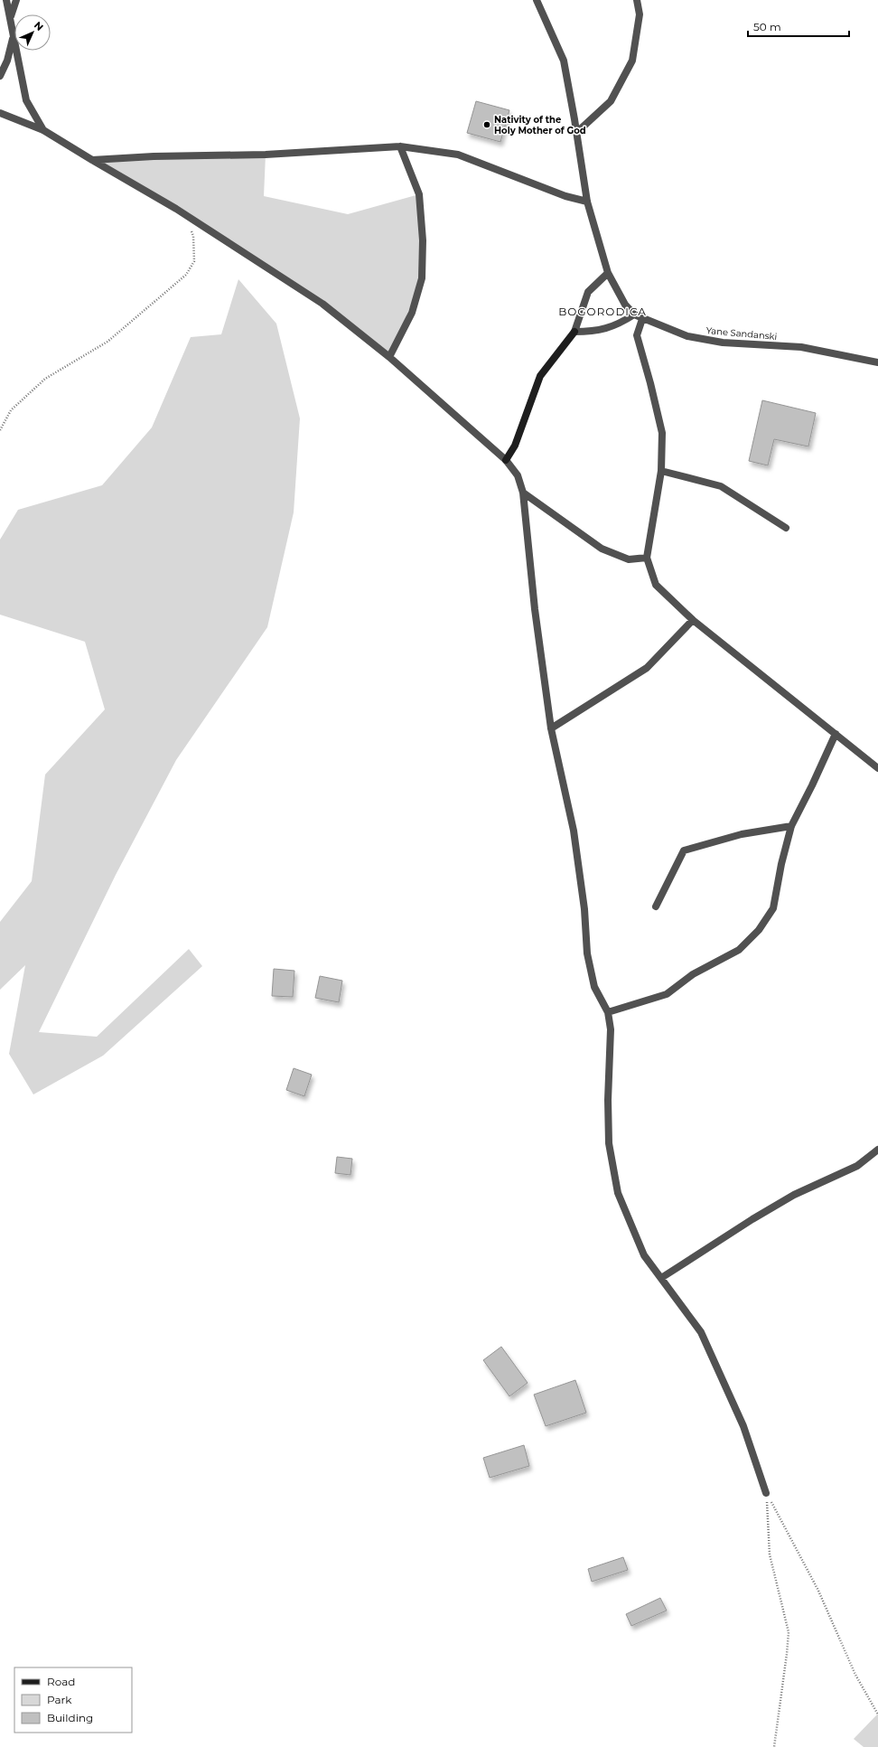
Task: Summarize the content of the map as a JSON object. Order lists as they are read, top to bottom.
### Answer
{
  "streets": {
    "street": ["Yane Sandanski"]
  },
  "districts": ["BOGORODICA"],
  "places": ["Nativity of the Holy Mother of God"],
  "legend": ["Road", "Park", "Building"],
  "scale_bar": "50 m",
  "north": "top right"
}
